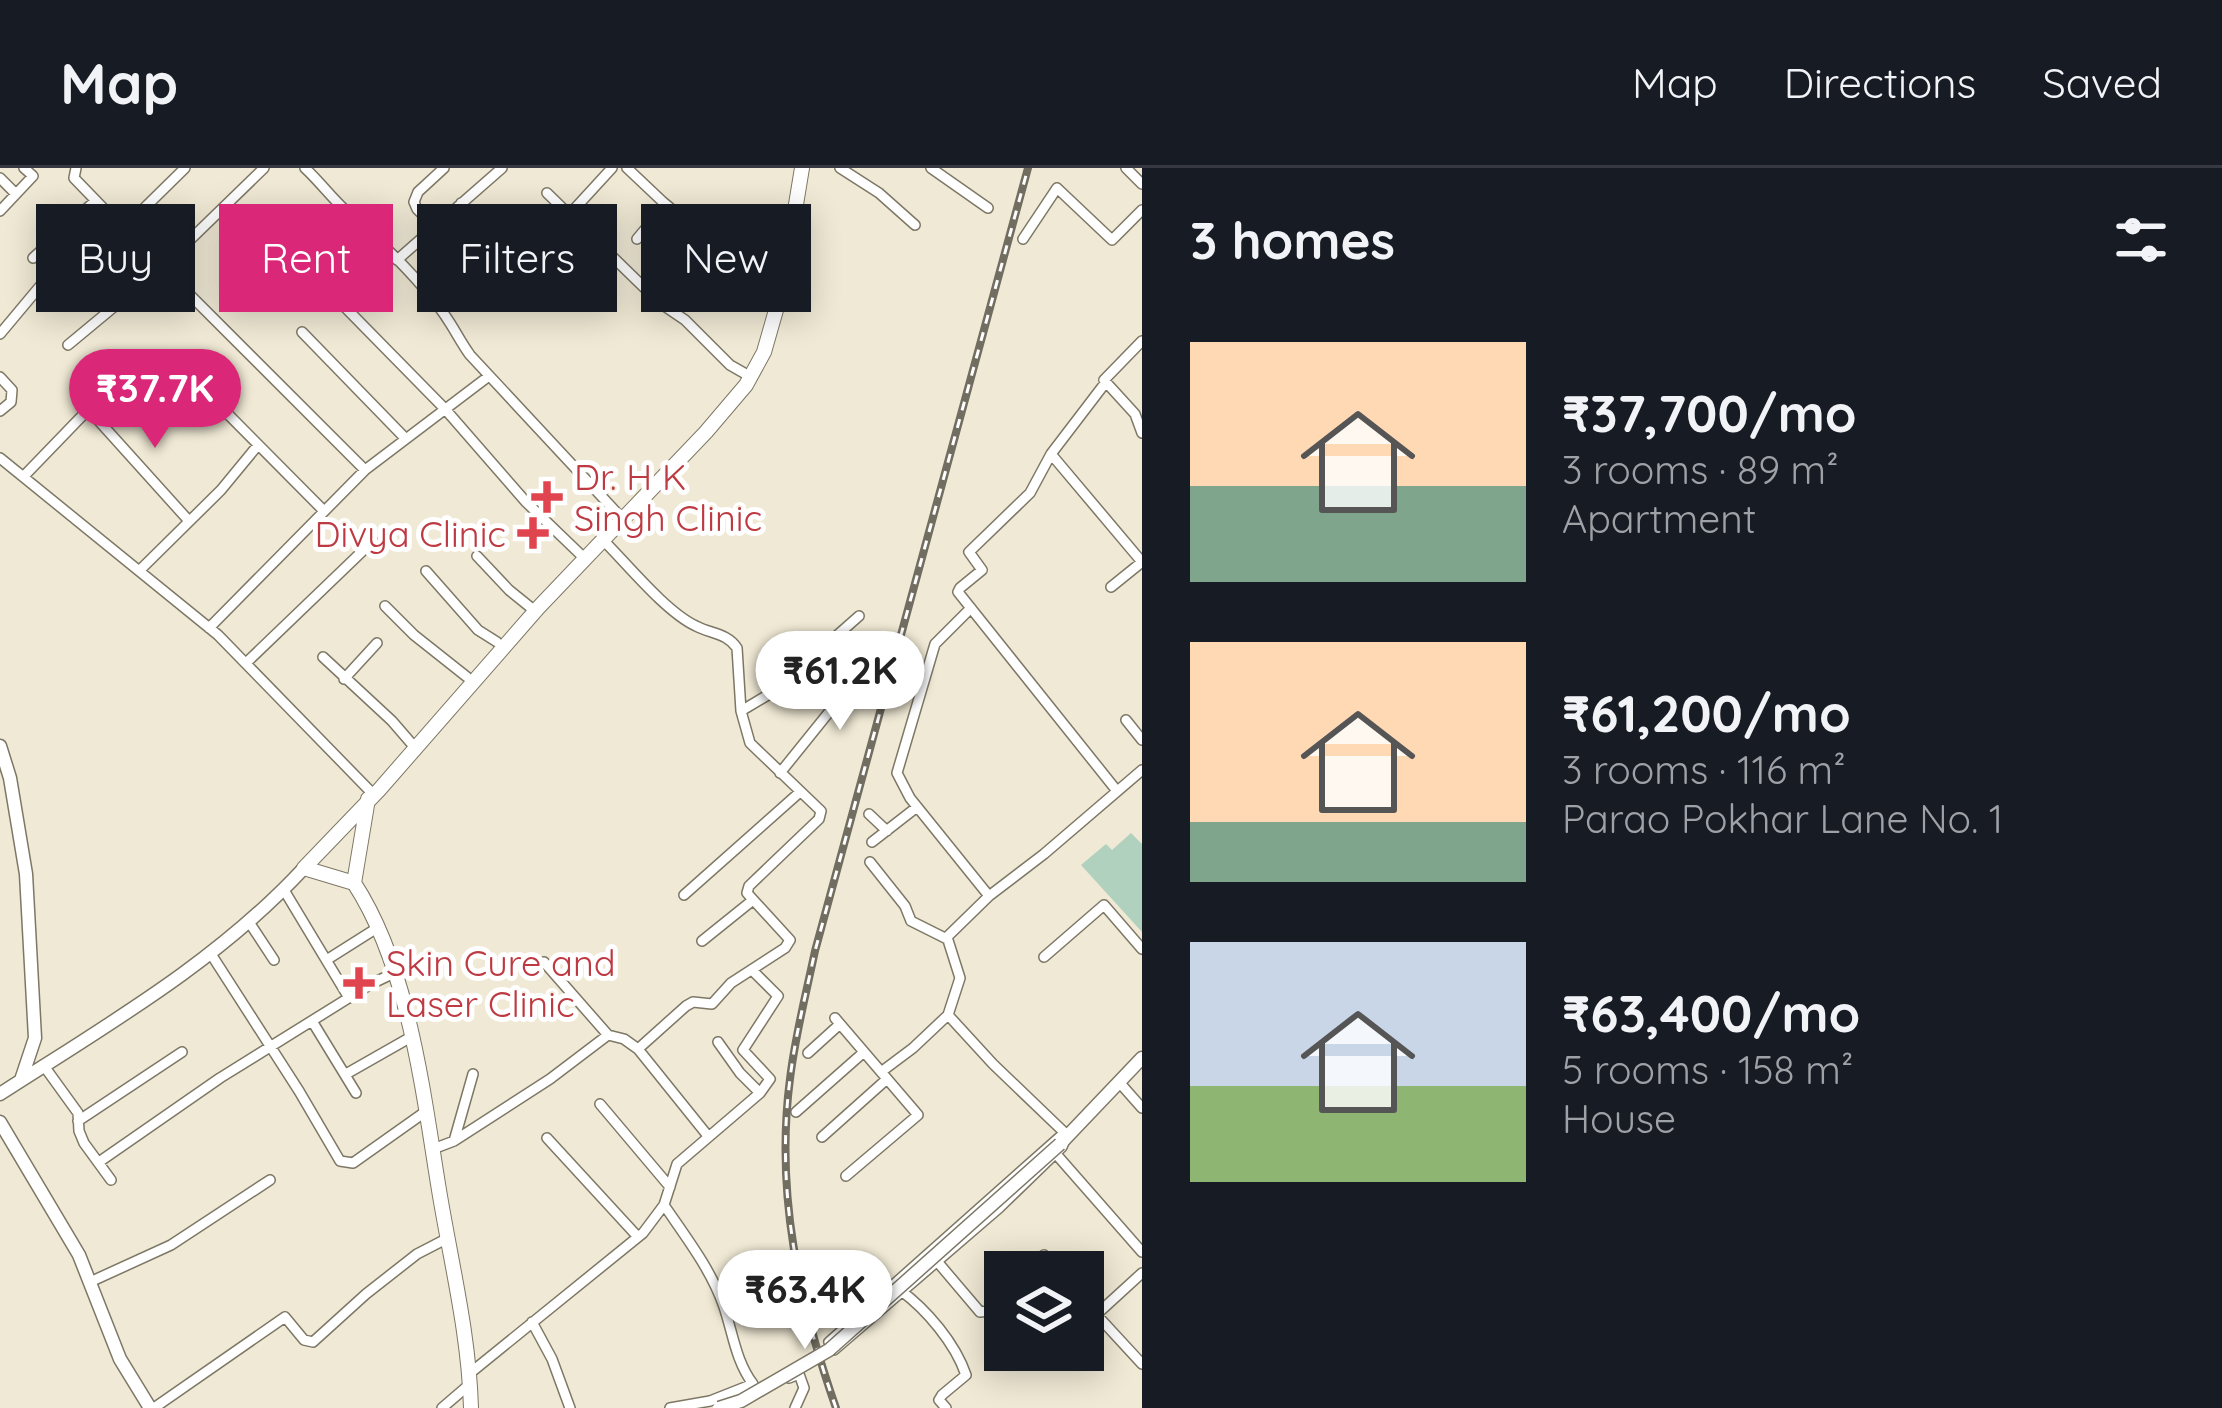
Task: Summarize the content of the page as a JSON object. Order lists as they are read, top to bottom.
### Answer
{
  "places": {
    "health": ["Dr. H K Singh Clinic", "Divya Clinic", "Skin Cure and Laser Clinic"]
  },
  "page": {
    "header": "Map",
    "nav": ["Map", "Directions", "Saved"],
    "heading": "3 homes",
    "chip": [
      "Buy",
      "Rent",
      "Filters",
      "New"
    ],
    "list": [
      {
        "name": "₹37,700/mo",
        "note": "3 rooms · 89 m² · Apartment"
      },
      {
        "name": "₹61,200/mo",
        "note": "3 rooms · 116 m² · Parao Pokhar Lane No. 1"
      },
      {
        "name": "₹63,400/mo",
        "note": "5 rooms · 158 m² · House"
      }
    ],
    "price": ["₹37.7K", "₹61.2K", "₹63.4K"]
  }
}
